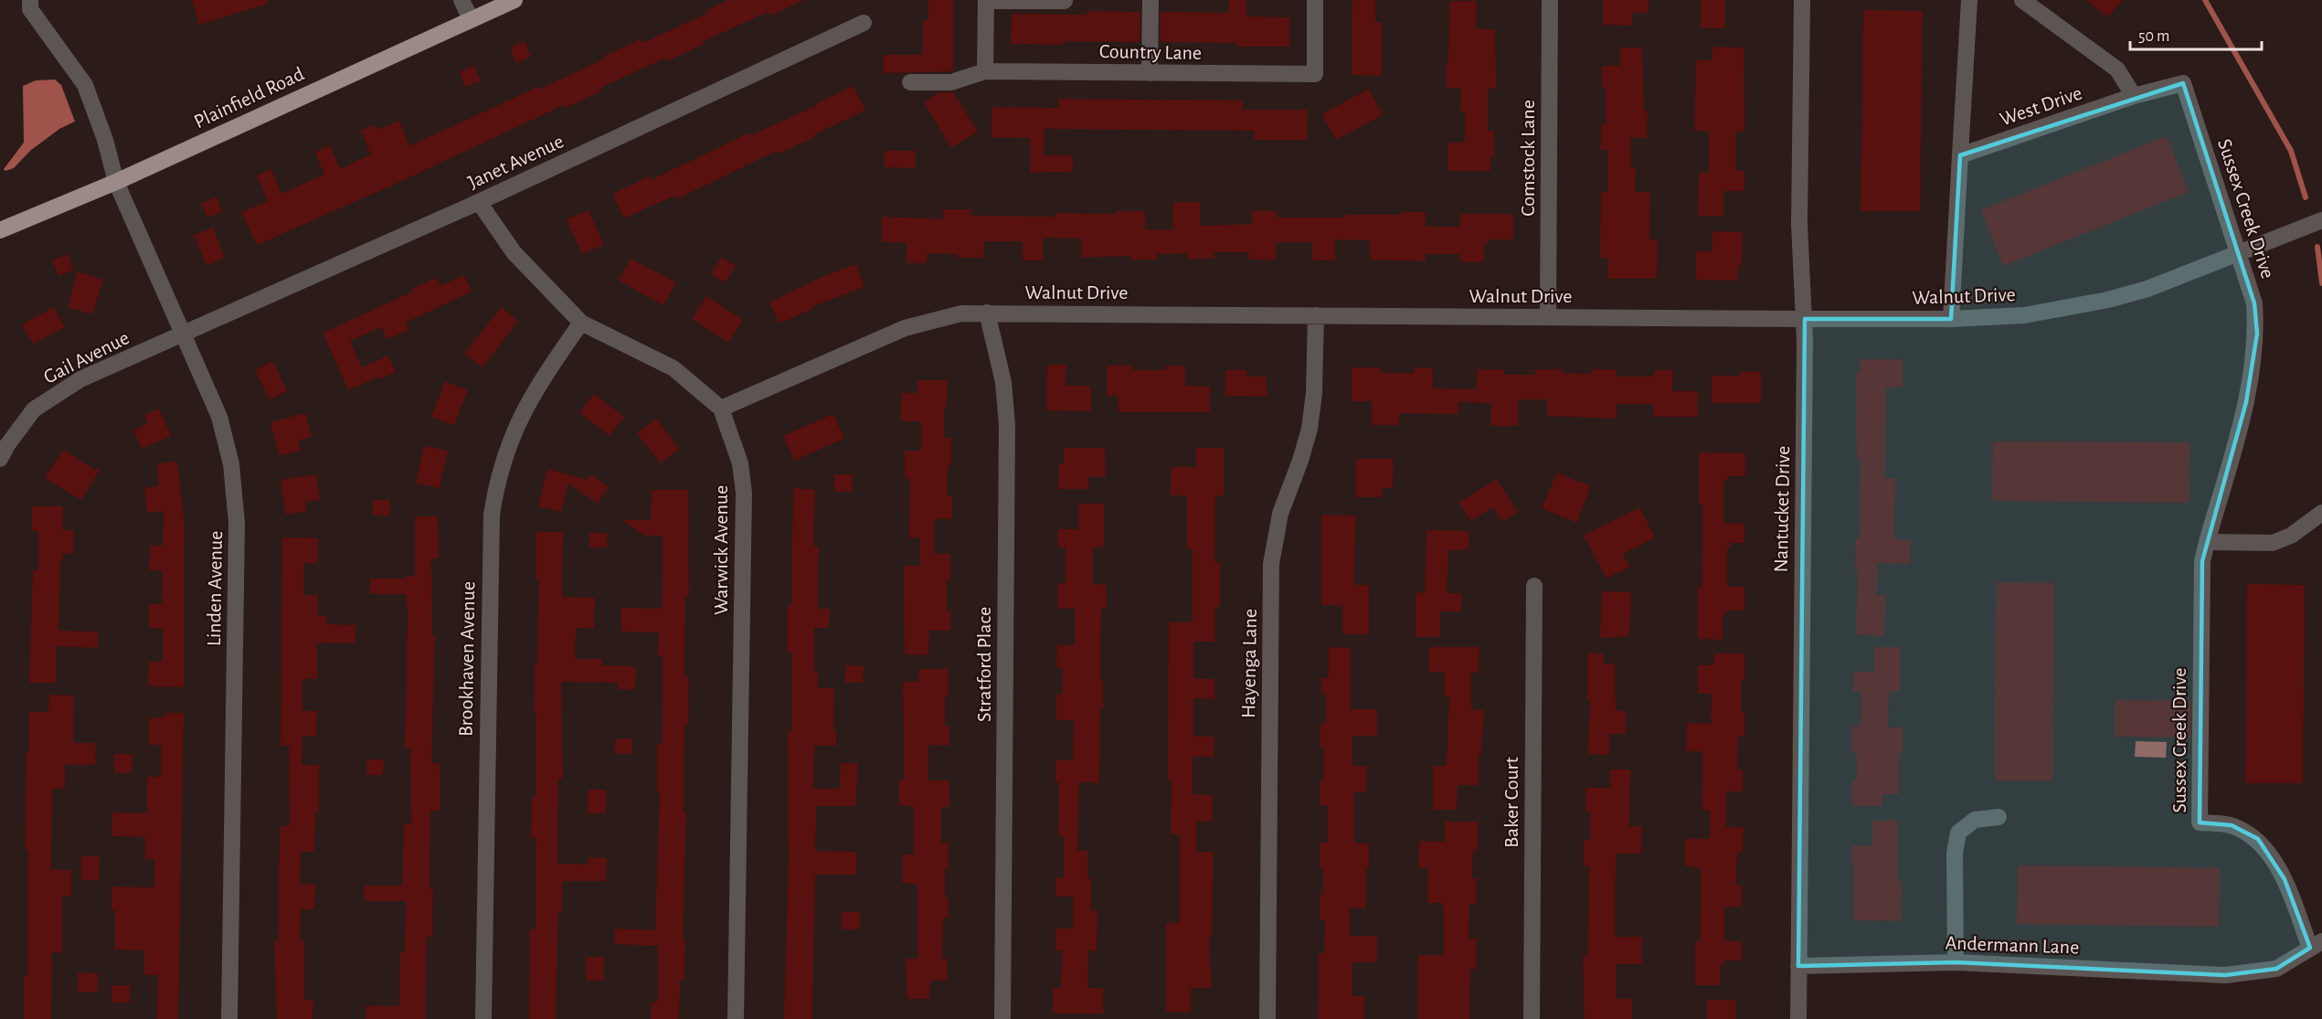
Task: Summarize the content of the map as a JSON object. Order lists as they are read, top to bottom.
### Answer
{
  "streets": {
    "main road": ["Plainfield Road"],
    "street": [
      "Country Lane",
      "West Drive",
      "Comstock Lane",
      "Janet Avenue",
      "Sussex Creek Drive",
      "Walnut Drive",
      "Gail Avenue",
      "Nantucket Drive",
      "Warwick Avenue",
      "Linden Avenue",
      "Brookhaven Avenue",
      "Hayenga Lane",
      "Stratford Place",
      "Baker Court",
      "Andermann Lane"
    ]
  },
  "crossings": [
    ["Plainfield Road", "Linden Avenue"],
    ["West Drive", "Sussex Creek Drive"],
    ["Comstock Lane", "Walnut Drive"],
    ["Janet Avenue", "Gail Avenue"],
    ["Janet Avenue", "Linden Avenue"],
    ["Sussex Creek Drive", "Walnut Drive"],
    ["Sussex Creek Drive", "Andermann Lane"],
    ["Walnut Drive", "Nantucket Drive"],
    ["Walnut Drive", "Warwick Avenue"],
    ["Walnut Drive", "Hayenga Lane"],
    ["Walnut Drive", "Stratford Place"],
    ["Gail Avenue", "Linden Avenue"],
    ["Nantucket Drive", "Andermann Lane"]
  ],
  "scale_bar": "50 m"
}
